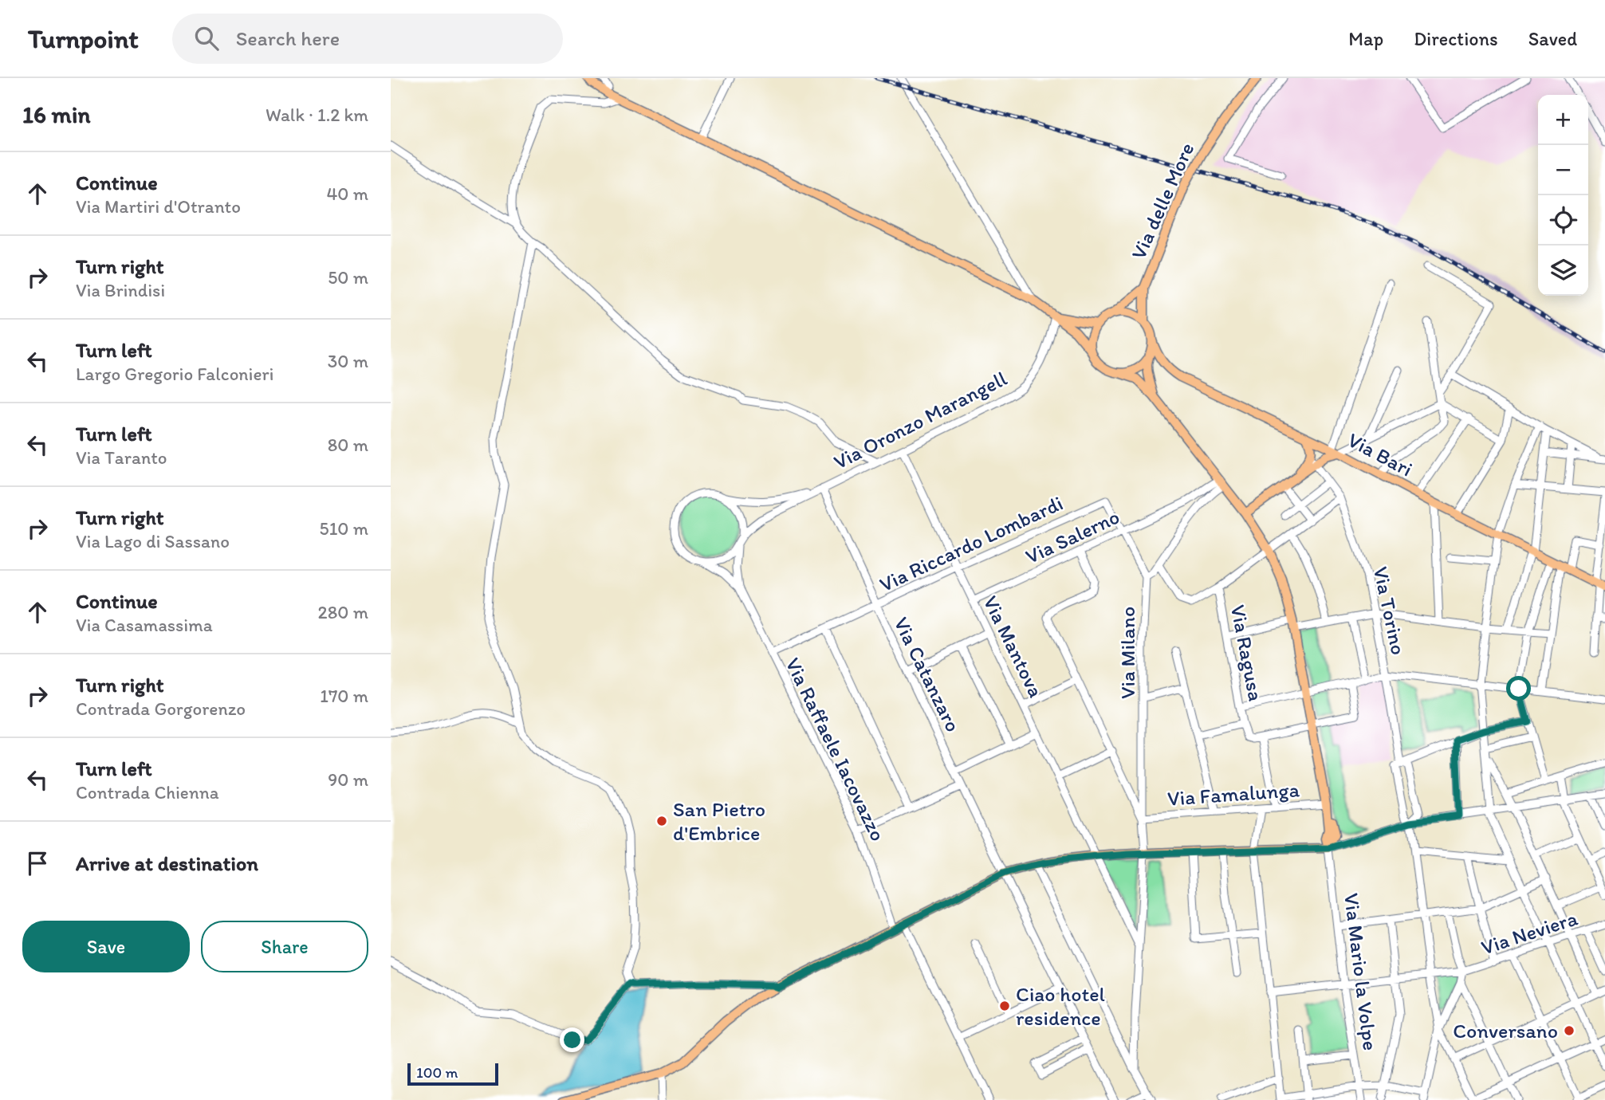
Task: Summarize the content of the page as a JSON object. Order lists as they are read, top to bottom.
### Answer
{
  "streets": {
    "main road": ["Via delle More", "Via Bari"],
    "street": [
      "Via Oronzo Marangell",
      "Via Salerno",
      "Via Riccardo Lombardi",
      "Via Torino",
      "Via Mantova",
      "Via Milano",
      "Via Ragusa",
      "Via Catanzaro",
      "Via Raffaele Iacovazzo",
      "Via Famalunga",
      "Via Neviera",
      "Via Mario la Volpe"
    ]
  },
  "crossings": [
    ["Via Oronzo Marangell", "Via Mantova"],
    ["Via Oronzo Marangell", "Via Catanzaro"],
    ["Via Bari", "Via Torino"],
    ["Via Salerno", "Via Riccardo Lombardi"],
    ["Via Salerno", "Via Mantova"],
    ["Via Salerno", "Via Milano"],
    ["Via Riccardo Lombardi", "Via Mantova"],
    ["Via Riccardo Lombardi", "Via Milano"],
    ["Via Riccardo Lombardi", "Via Catanzaro"],
    ["Via Riccardo Lombardi", "Via Raffaele Iacovazzo"],
    ["Via Mantova", "Via Milano"],
    ["Via Milano", "Via Famalunga"],
    ["Via Neviera", "Via Mario la Volpe"]
  ],
  "places": ["San Pietro d'Embrice", "Ciao hotel residence", "Conversano"],
  "scale_bar": "100 m",
  "page": {
    "header": "Turnpoint",
    "search": "Search here",
    "nav": ["Map", "Directions", "Saved"],
    "heading": ["16 min", "Walk · 1.2 km"],
    "map_buttons": ["+", "−"],
    "list": [
      ["Continue", "Via Martiri d'Otranto", "40 m"],
      ["Turn right", "Via Brindisi", "50 m"],
      ["Turn left", "Largo Gregorio Falconieri", "30 m"],
      ["Turn left", "Via Taranto", "80 m"],
      ["Turn right", "Via Lago di Sassano", "510 m"],
      ["Continue", "Via Casamassima", "280 m"],
      ["Turn right", "Contrada Gorgorenzo", "170 m"],
      ["Turn left", "Contrada Chienna", "90 m"],
      "Arrive at destination"
    ],
    "buttons": ["Save", "Share"],
    "scale": "100 m"
  }
}
